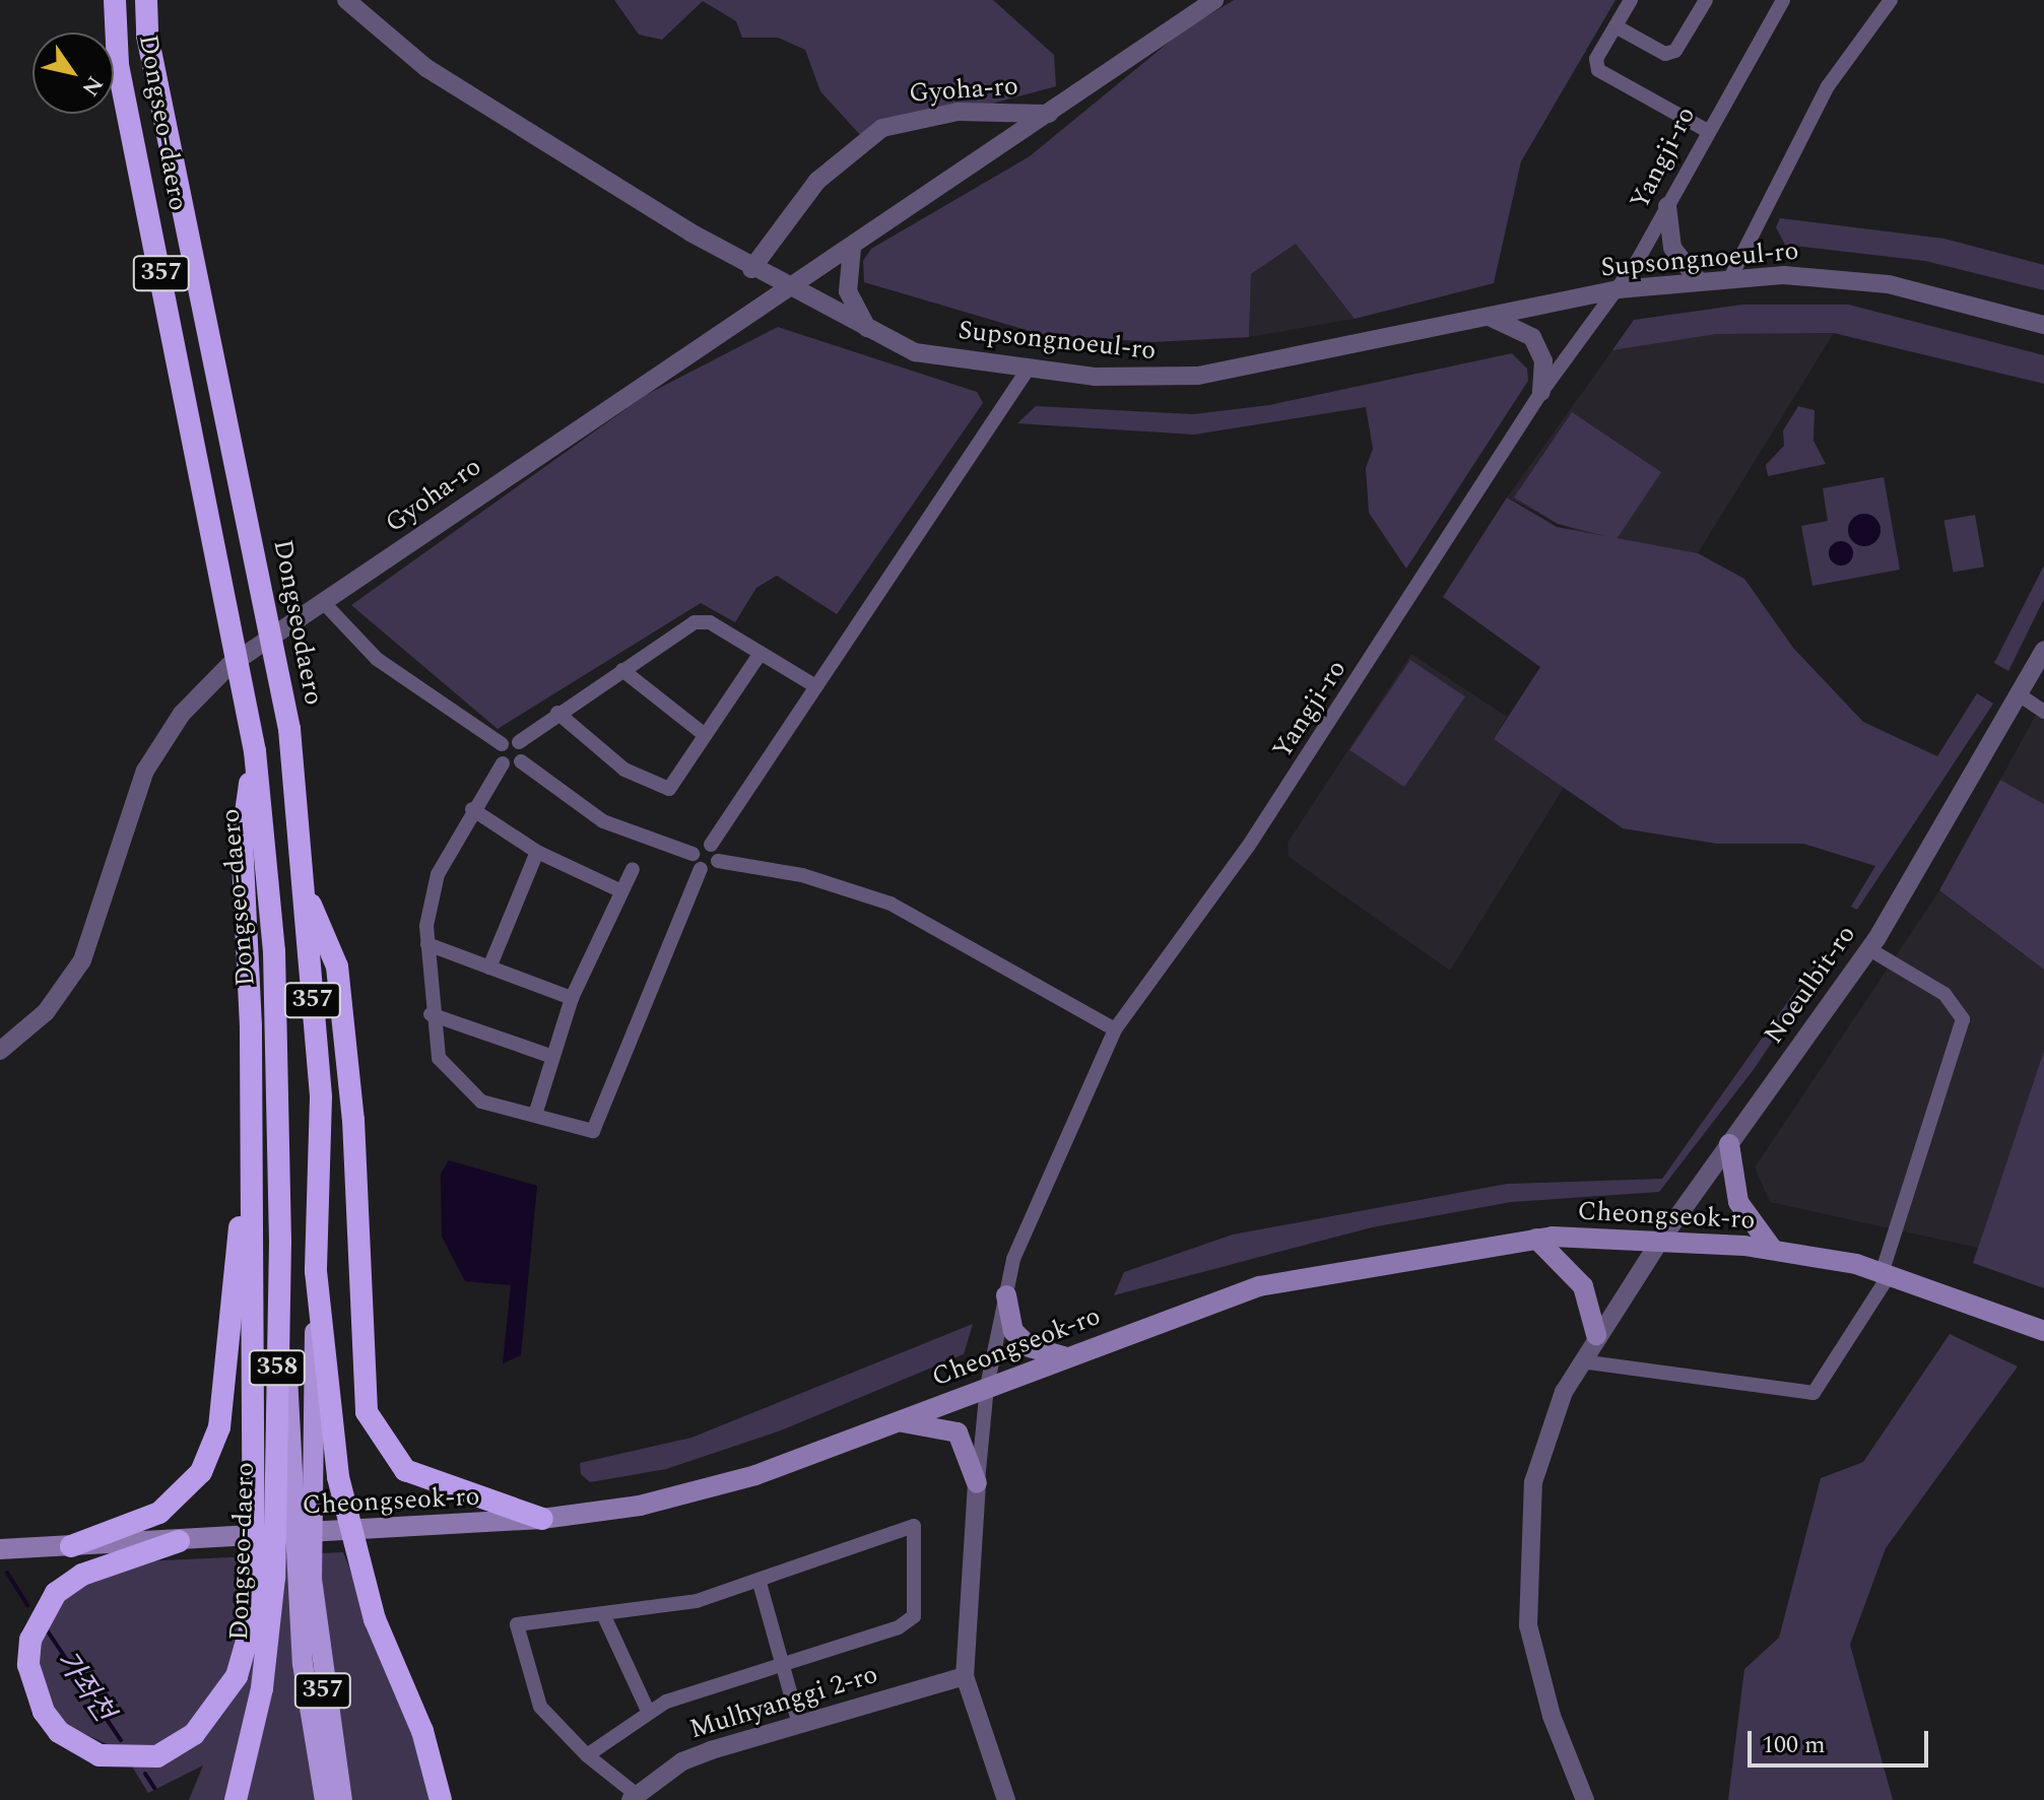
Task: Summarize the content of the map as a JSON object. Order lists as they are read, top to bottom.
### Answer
{
  "streets": {
    "highway": [
      "Dongseo-daero",
      "357",
      "Dongseodaero",
      "358"
    ],
    "main road": ["Cheongseok-ro"],
    "street": [
      "Gyoha-ro",
      "Yangji-ro",
      "Supsongnoeul-ro",
      "Noeulbit-ro",
      "Mulhyanggi 2-ro"
    ]
  },
  "crossings": [
    ["Gyoha-ro", "Supsongnoeul-ro"],
    ["Dongseo-daero", "357"],
    ["Dongseo-daero", "Dongseodaero"],
    ["Yangji-ro", "Supsongnoeul-ro"],
    ["Yangji-ro", "Cheongseok-ro"],
    ["357", "Dongseodaero"],
    ["357", "358"],
    ["Noeulbit-ro", "Cheongseok-ro"]
  ],
  "water": ["가좌천"],
  "scale_bar": "100 m",
  "north": "bottom right"
}
